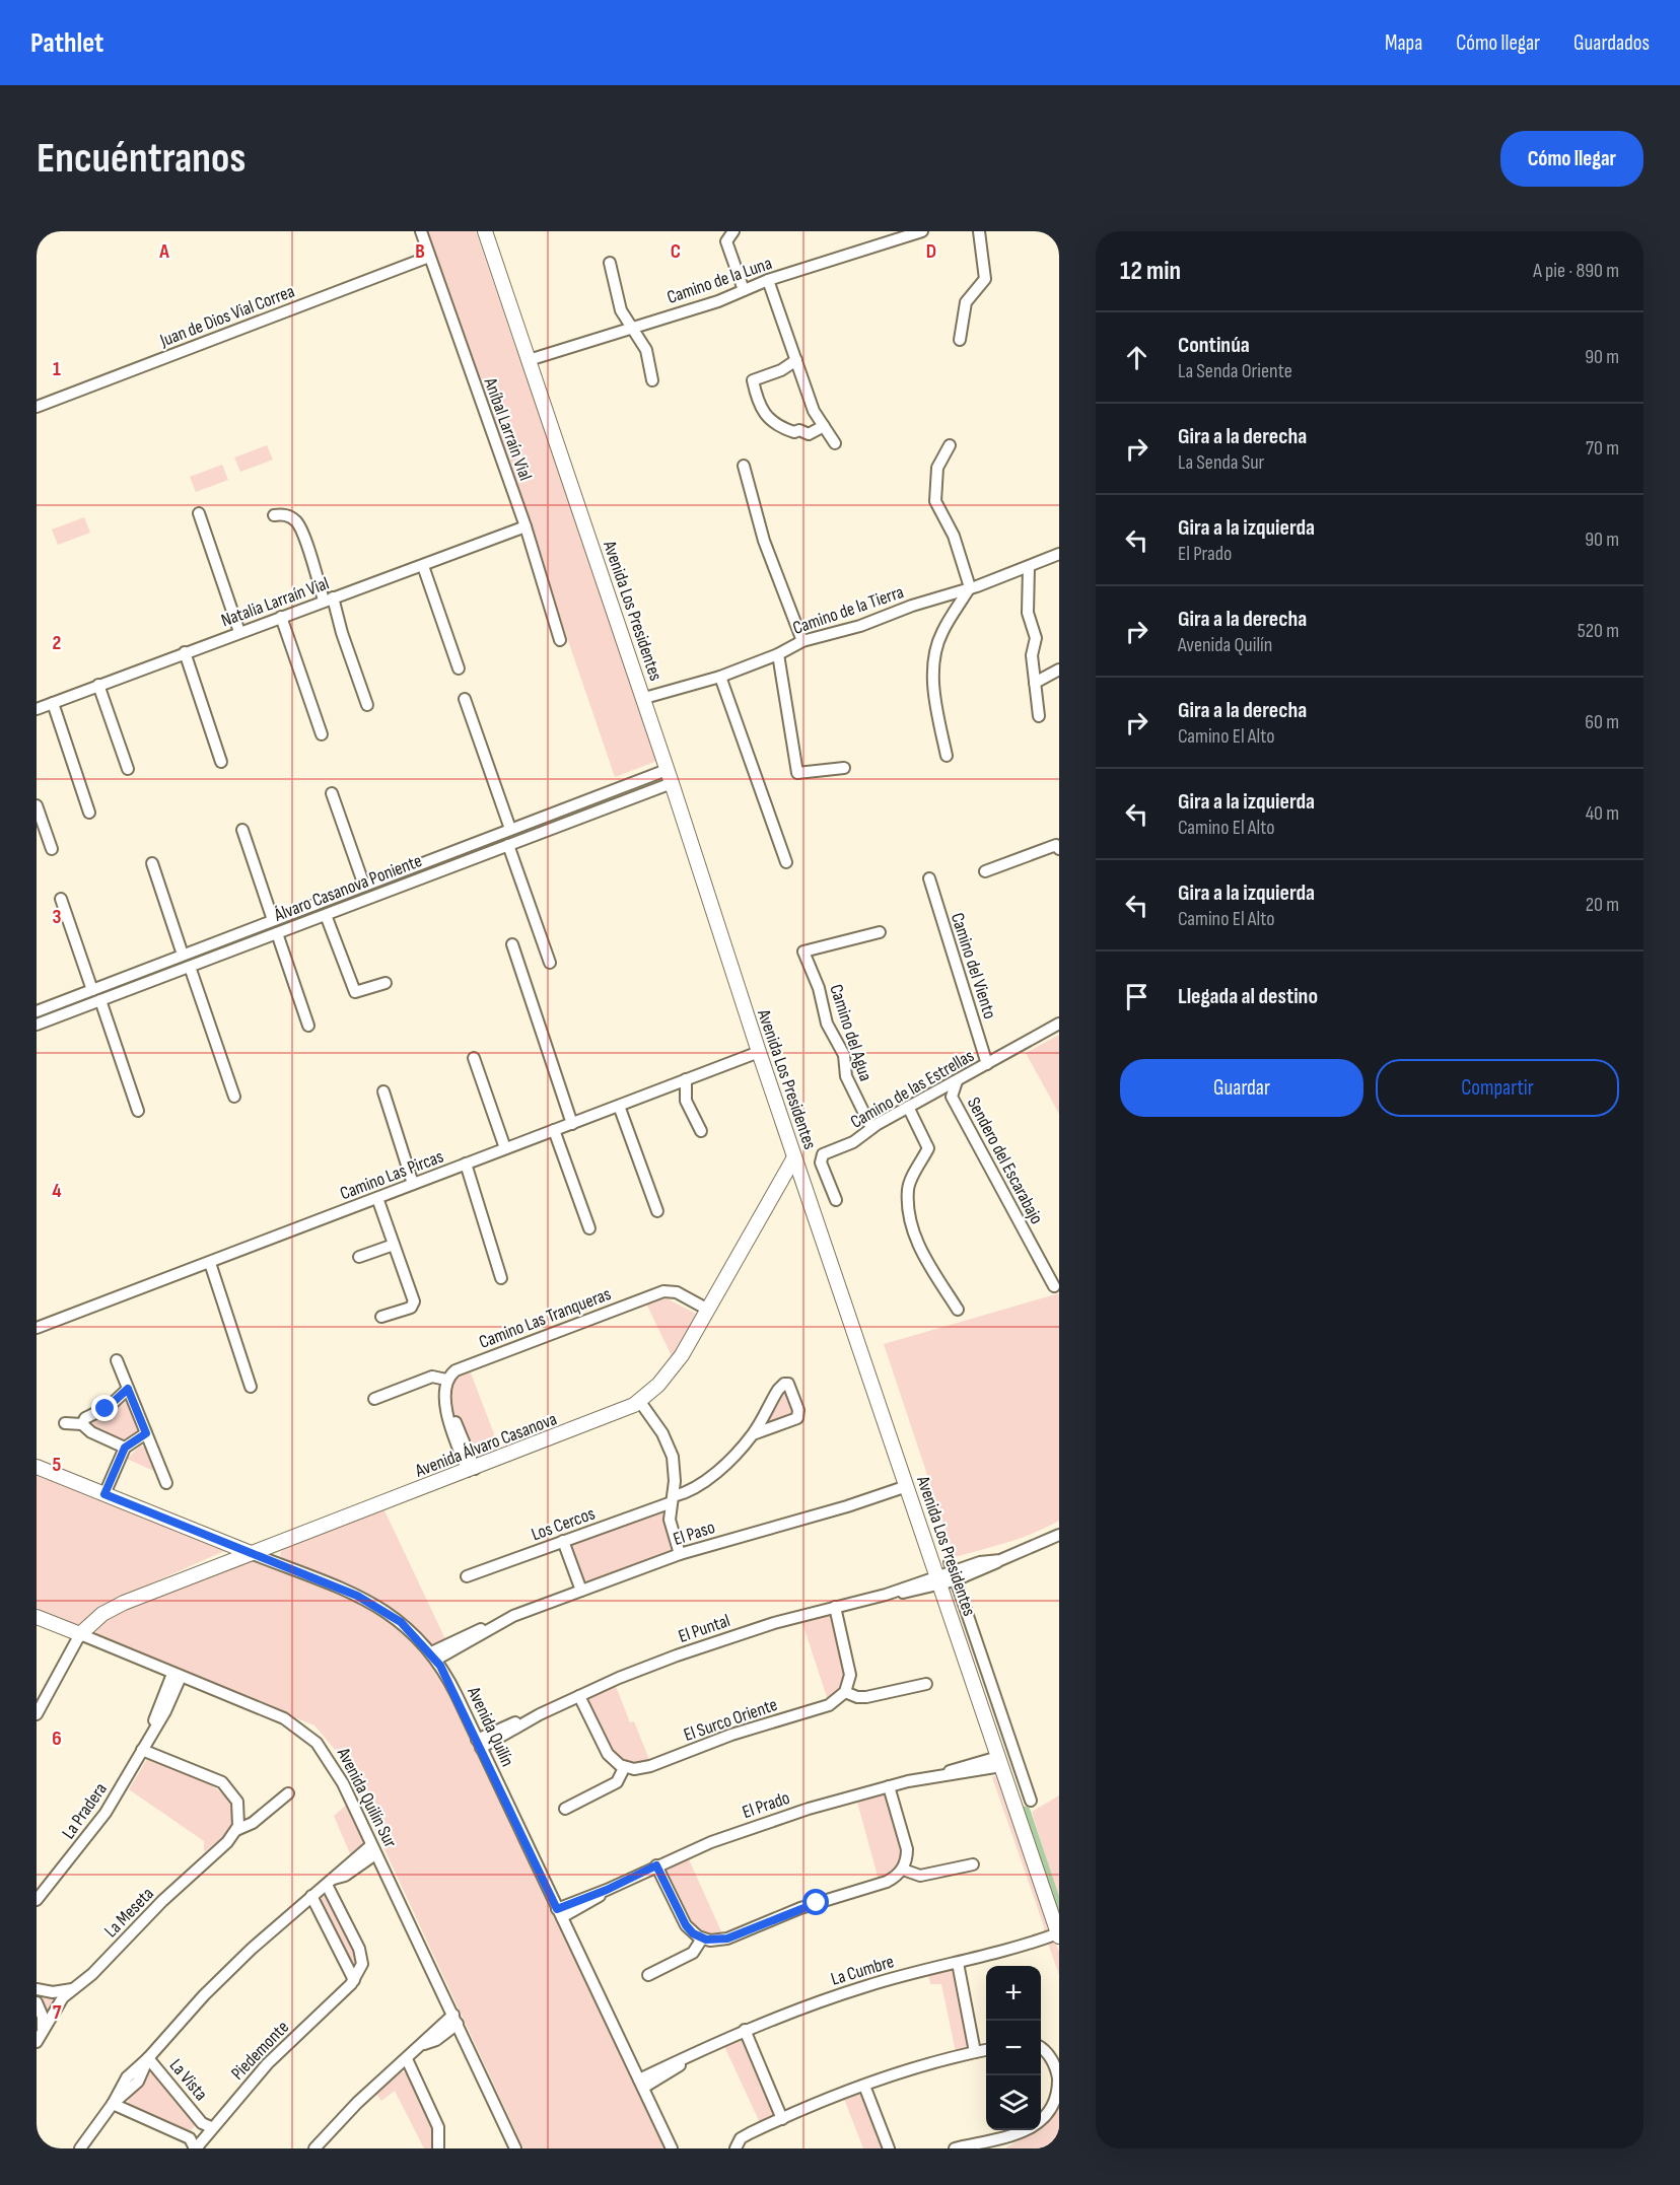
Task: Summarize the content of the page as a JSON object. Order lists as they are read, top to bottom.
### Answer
{
  "streets": {
    "street": [
      "Camino de la Luna",
      "Juan de Dios Vial Correa",
      "Aníbal Larraín Vial",
      "Natalia Larraín Vial",
      "Camino de la Tierra",
      "Avenida Los Presidentes",
      "Álvaro Casanova Poniente",
      "Camino del Viento",
      "Camino del Agua",
      "Camino de las Estrellas",
      "Sendero del Escarabajo",
      "Camino Las Pircas",
      "Camino Las Tranqueras",
      "Avenida Álvaro Casanova",
      "Los Cercos",
      "El Paso",
      "El Puntal",
      "El Surco Oriente",
      "Avenida Quilín",
      "Avenida Quilín Sur",
      "El Prado",
      "La Pradera",
      "La Meseta",
      "La Cumbre",
      "Piedemonte",
      "La Vista"
    ]
  },
  "crossings": [
    ["Camino de la Luna", "Avenida Los Presidentes"],
    ["Juan de Dios Vial Correa", "Aníbal Larraín Vial"],
    ["Aníbal Larraín Vial", "Natalia Larraín Vial"],
    ["Avenida Los Presidentes", "Álvaro Casanova Poniente"],
    ["Avenida Los Presidentes", "Camino Las Pircas"],
    ["Avenida Los Presidentes", "Avenida Álvaro Casanova"],
    ["Avenida Los Presidentes", "El Paso"],
    ["Avenida Los Presidentes", "El Puntal"],
    ["Avenida Los Presidentes", "El Prado"],
    ["Avenida Los Presidentes", "La Cumbre"],
    ["Camino del Viento", "Camino de las Estrellas"],
    ["Camino del Agua", "Camino de las Estrellas"],
    ["Camino de las Estrellas", "Sendero del Escarabajo"],
    ["Camino Las Tranqueras", "Avenida Álvaro Casanova"],
    ["Avenida Álvaro Casanova", "Avenida Quilín"],
    ["Avenida Álvaro Casanova", "Avenida Quilín Sur"],
    ["El Paso", "Avenida Quilín"],
    ["El Puntal", "Avenida Quilín"],
    ["Avenida Quilín", "El Prado"],
    ["Avenida Quilín", "La Cumbre"],
    ["Avenida Quilín Sur", "La Pradera"],
    ["Piedemonte", "La Vista"]
  ],
  "page": {
    "header": "Pathlet",
    "nav": ["Mapa", "Cómo llegar", "Guardados"],
    "buttons": [
      "Cómo llegar",
      ["Guardar", "Compartir"]
    ],
    "title": "Encuéntranos",
    "heading": ["12 min", "A pie · 890 m"],
    "list": [
      ["Continúa", "La Senda Oriente", "90 m"],
      ["Gira a la derecha", "La Senda Sur", "70 m"],
      ["Gira a la izquierda", "El Prado", "90 m"],
      ["Gira a la derecha", "Avenida Quilín", "520 m"],
      ["Gira a la derecha", "Camino El Alto", "60 m"],
      ["Gira a la izquierda", "Camino El Alto", "40 m"],
      ["Gira a la izquierda", "Camino El Alto", "20 m"],
      "Llegada al destino"
    ],
    "map_buttons": ["+", "−"]
  },
  "grid": {
    "columns": [
      "A",
      "B",
      "C",
      "D"
    ],
    "rows": [
      "1",
      "2",
      "3",
      "4",
      "5",
      "6",
      "7"
    ]
  }
}
